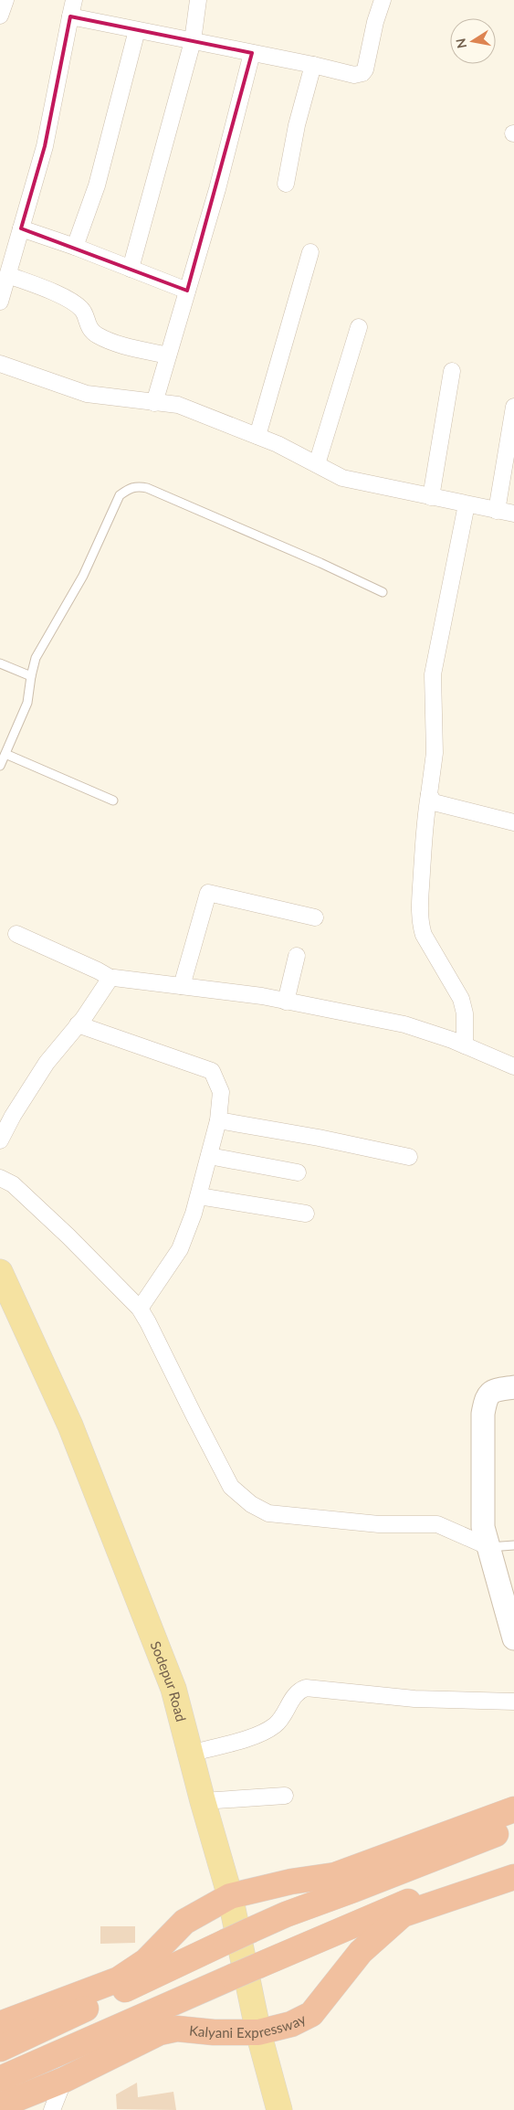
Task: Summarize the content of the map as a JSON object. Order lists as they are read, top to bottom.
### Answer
{
  "streets": {
    "highway": ["Kalyani Expressway"],
    "main road": ["Sodepur Road"]
  },
  "crossings": [
    ["Sodepur Road", "Kalyani Expressway"]
  ],
  "north": "left"
}
